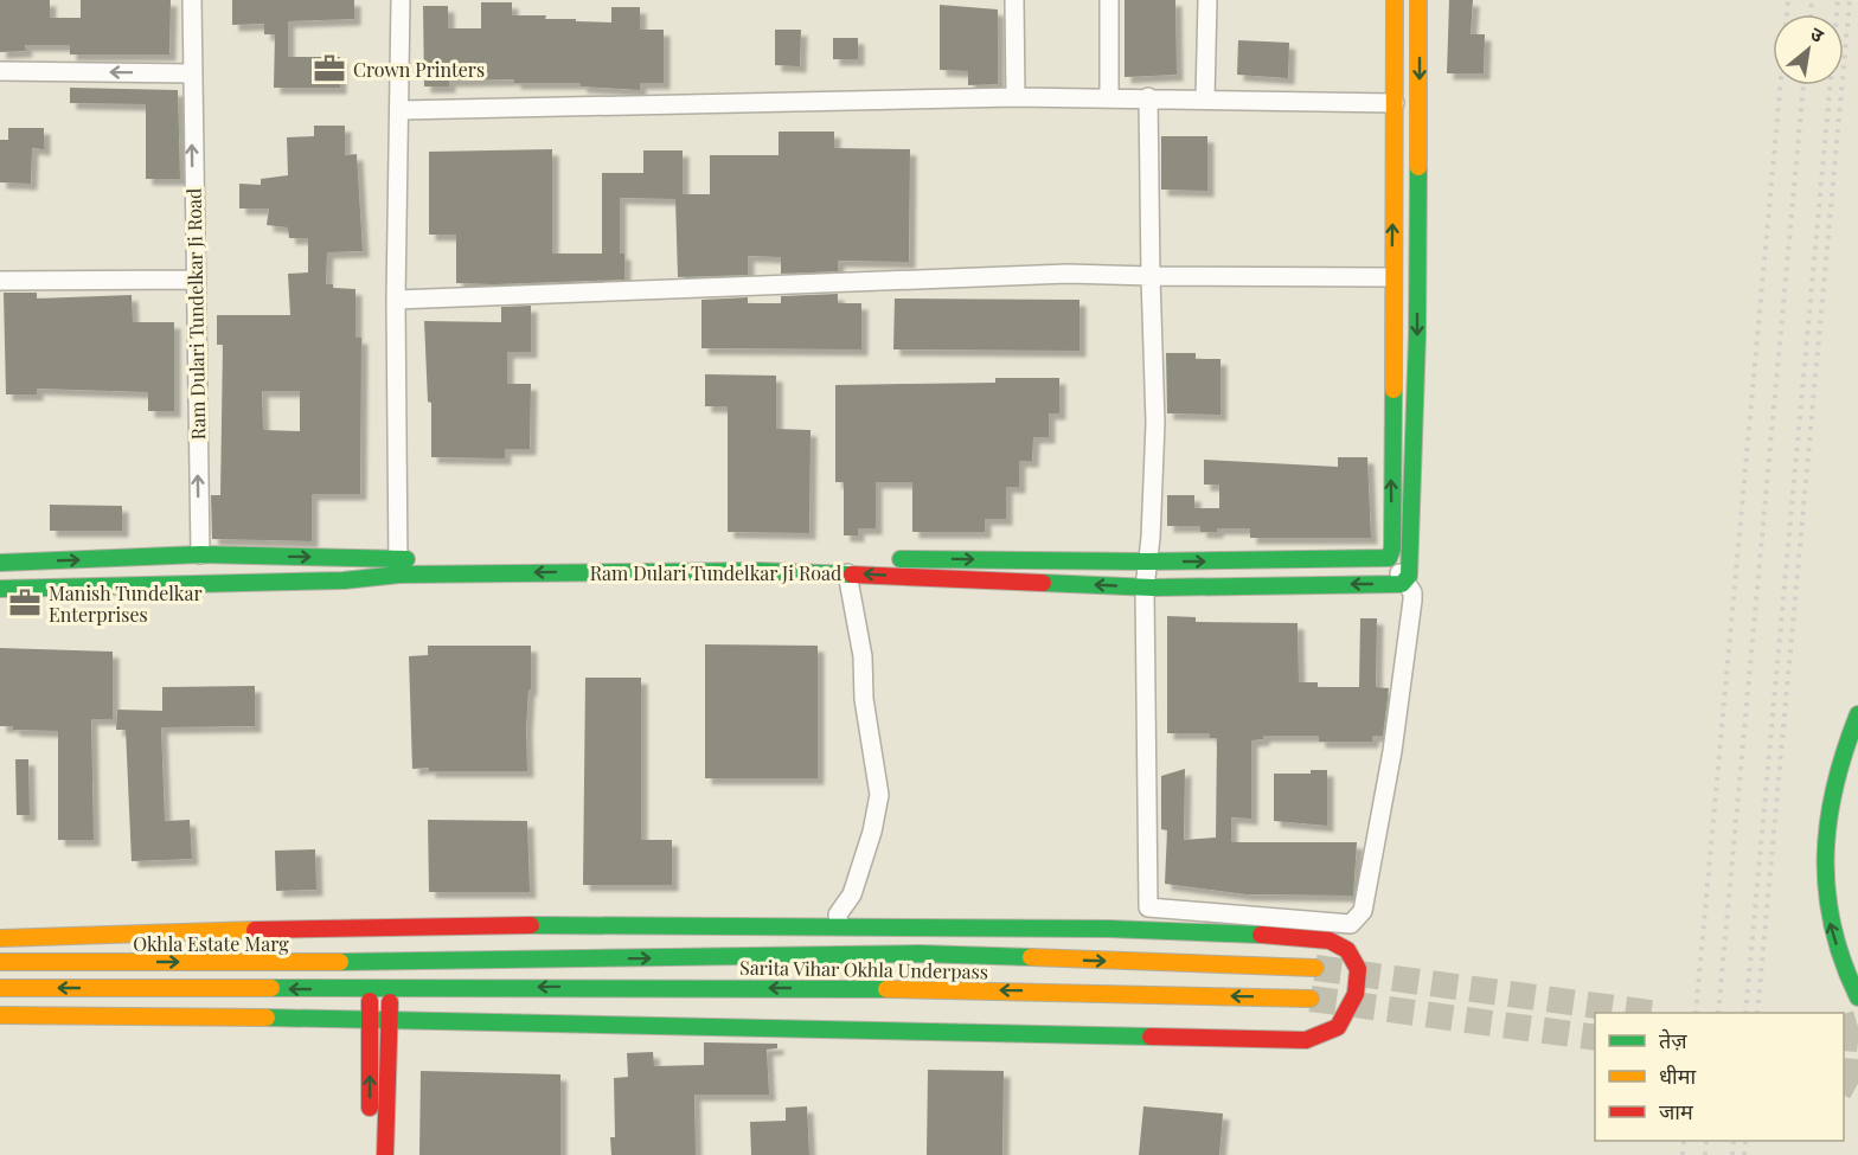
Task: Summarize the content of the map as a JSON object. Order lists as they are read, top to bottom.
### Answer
{
  "streets": {
    "main road": ["Ram Dulari Tundelkar Ji Road", "Okhla Estate Marg", "Sarita Vihar Okhla Underpass"]
  },
  "crossings": [
    ["Okhla Estate Marg", "Sarita Vihar Okhla Underpass"]
  ],
  "places": {
    "office": ["Crown Printers", "Manish Tundelkar Enterprises"]
  },
  "legend": ["तेज़", "धीमा", "जाम"],
  "north": "top right"
}
